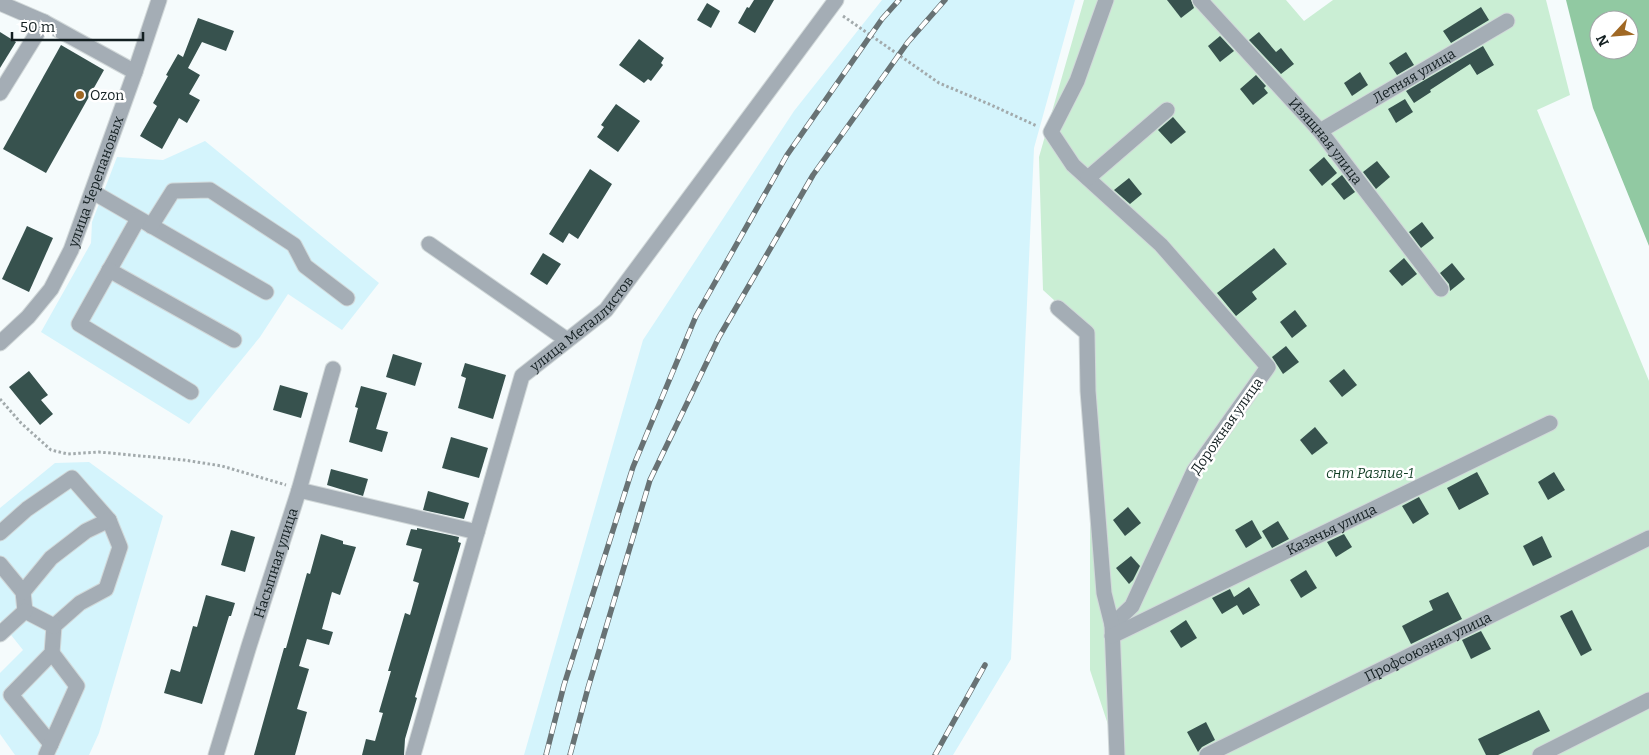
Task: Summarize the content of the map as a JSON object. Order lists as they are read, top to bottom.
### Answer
{
  "streets": {
    "street": [
      "Летняя улица",
      "Изящная улица",
      "улица Черепановых",
      "улица Металлистов",
      "Дорожная улица",
      "Казачья улица",
      "Насыпная улица",
      "Профсоюзная улица"
    ]
  },
  "crossings": [
    ["Летняя улица", "Изящная улица"],
    ["Дорожная улица", "Казачья улица"]
  ],
  "parks": ["снт Разлив-1"],
  "places": ["Ozon"],
  "scale_bar": "50 m",
  "north": "bottom left"
}
